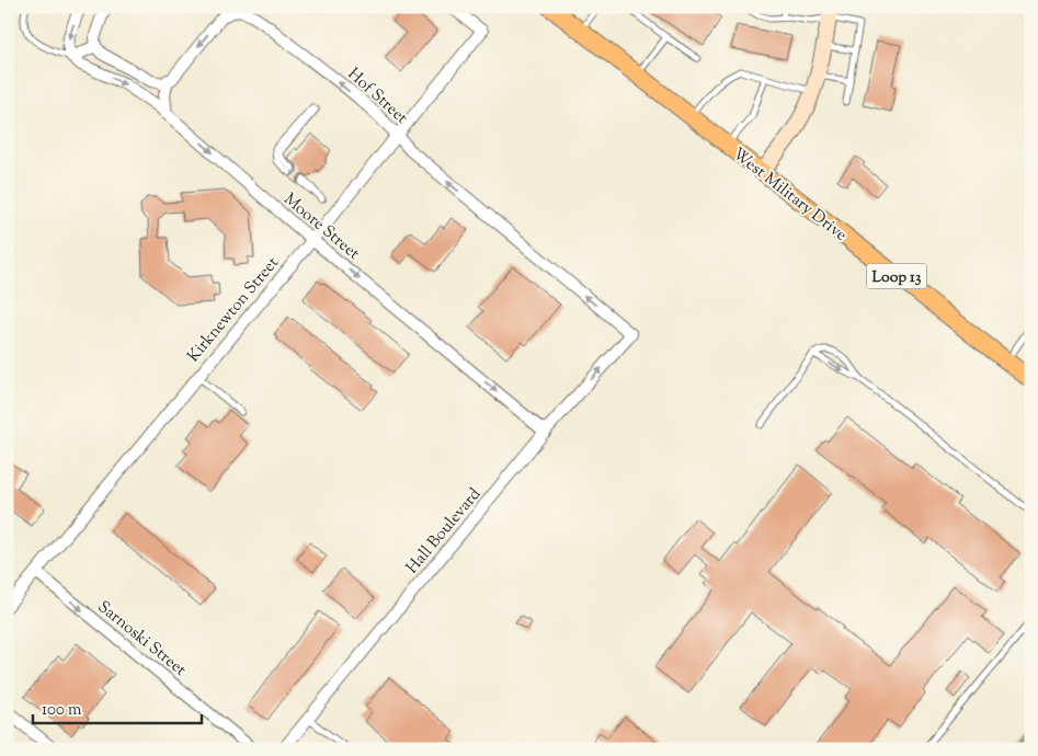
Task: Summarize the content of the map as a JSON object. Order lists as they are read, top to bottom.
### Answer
{
  "streets": {
    "main road": ["West Military Drive", "Loop 13"],
    "street": [
      "Hof Street",
      "Moore Street",
      "Kirknewton Street",
      "Hall Boulevard",
      "Sarnoski Street"
    ]
  },
  "crossings": [
    ["Hof Street", "Kirknewton Street"],
    ["Hof Street", "Hall Boulevard"],
    ["Moore Street", "Kirknewton Street"],
    ["Moore Street", "Hall Boulevard"],
    ["Kirknewton Street", "Sarnoski Street"]
  ],
  "one_way": ["Hof Street", "Moore Street", "Sarnoski Street"],
  "scale_bar": "100 m"
}
